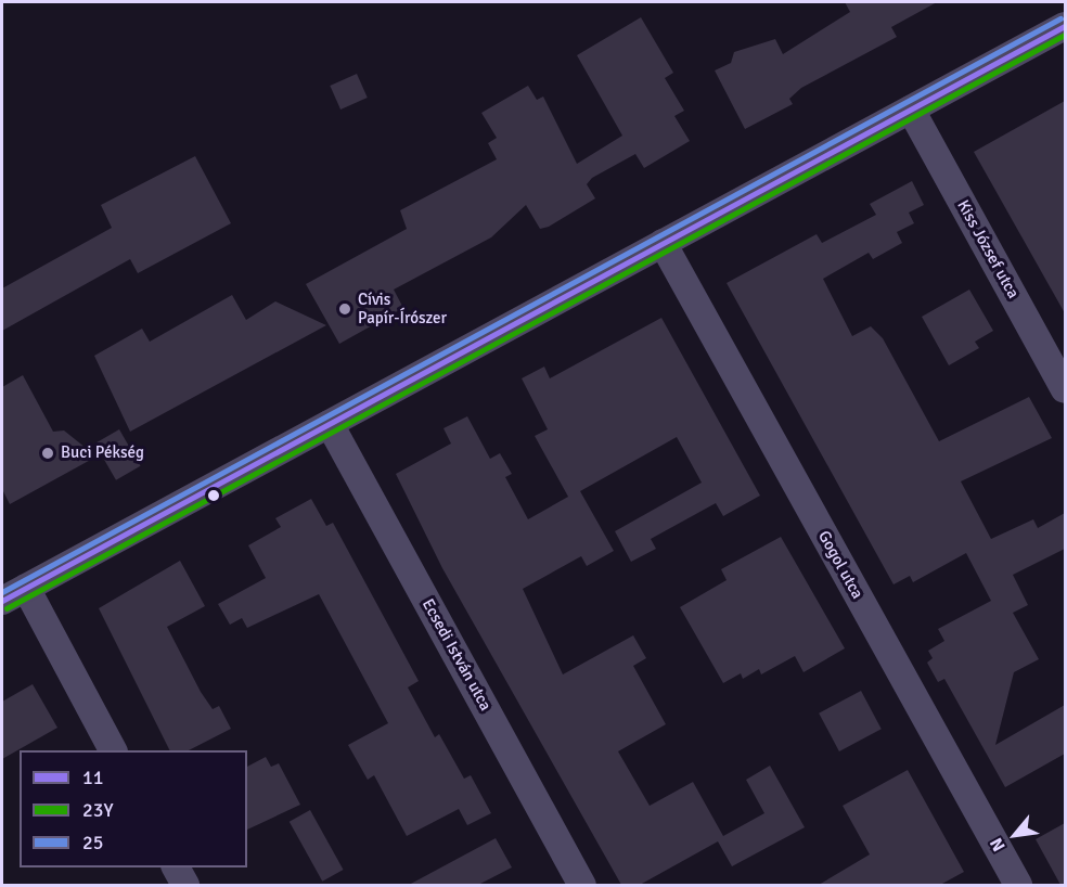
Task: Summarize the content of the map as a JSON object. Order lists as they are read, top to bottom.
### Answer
{
  "streets": {
    "street": ["Kiss József utca", "Gogol utca", "Ecsedi István utca"]
  },
  "places": ["Cívis Papír-Írószer", "Buci Pékség"],
  "lines": ["transit line 25", "transit line 11", "transit line 23Y"],
  "legend": ["11", "23Y", "25"],
  "north": "bottom left"
}
